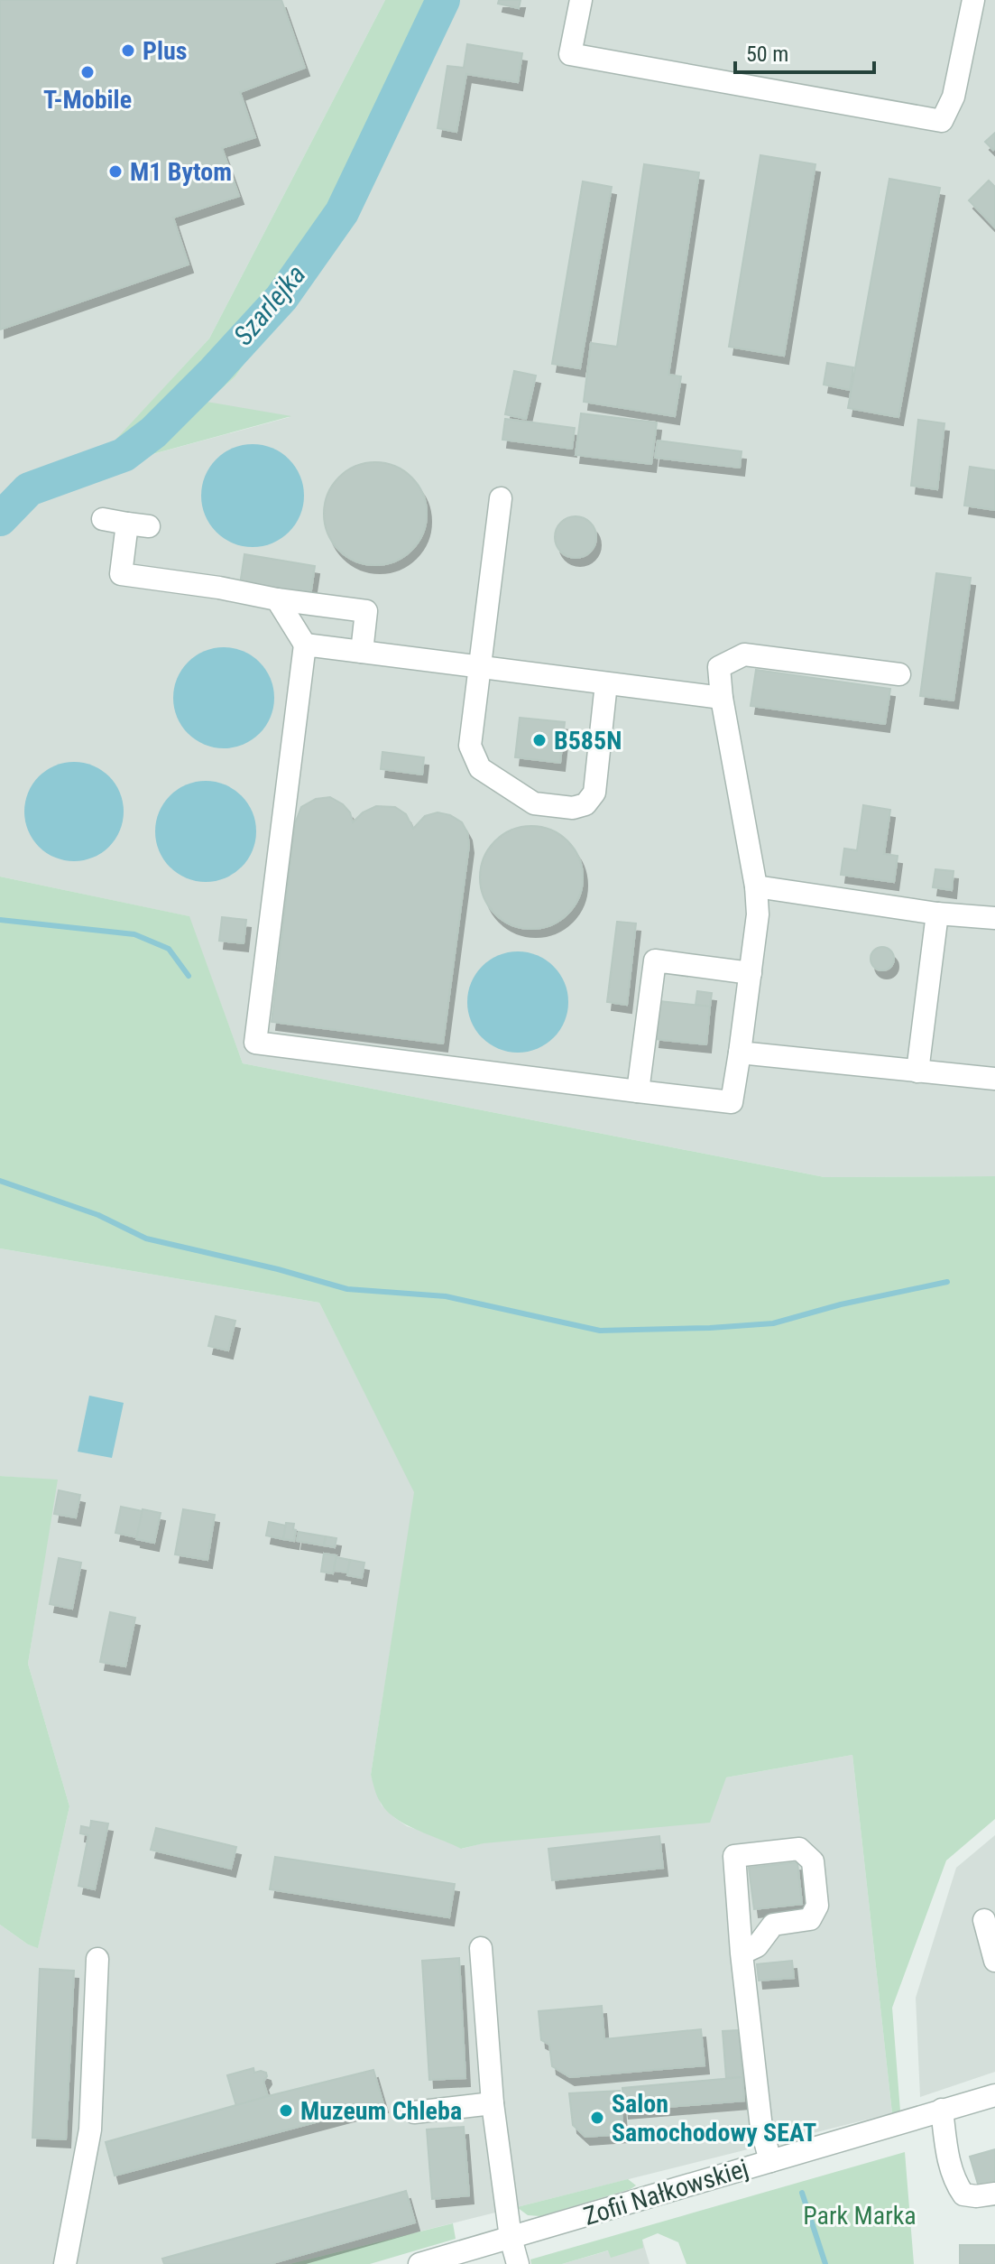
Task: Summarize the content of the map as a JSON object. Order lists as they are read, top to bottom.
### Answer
{
  "streets": {
    "street": ["Zofii Nałkowskiej"]
  },
  "water": ["Szarlejka"],
  "parks": ["Park Marka"],
  "places": [
    "Plus",
    "T-Mobile",
    "M1 Bytom",
    "B585N",
    "Muzeum Chleba",
    "Salon Samochodowy SEAT"
  ],
  "scale_bar": "50 m"
}
